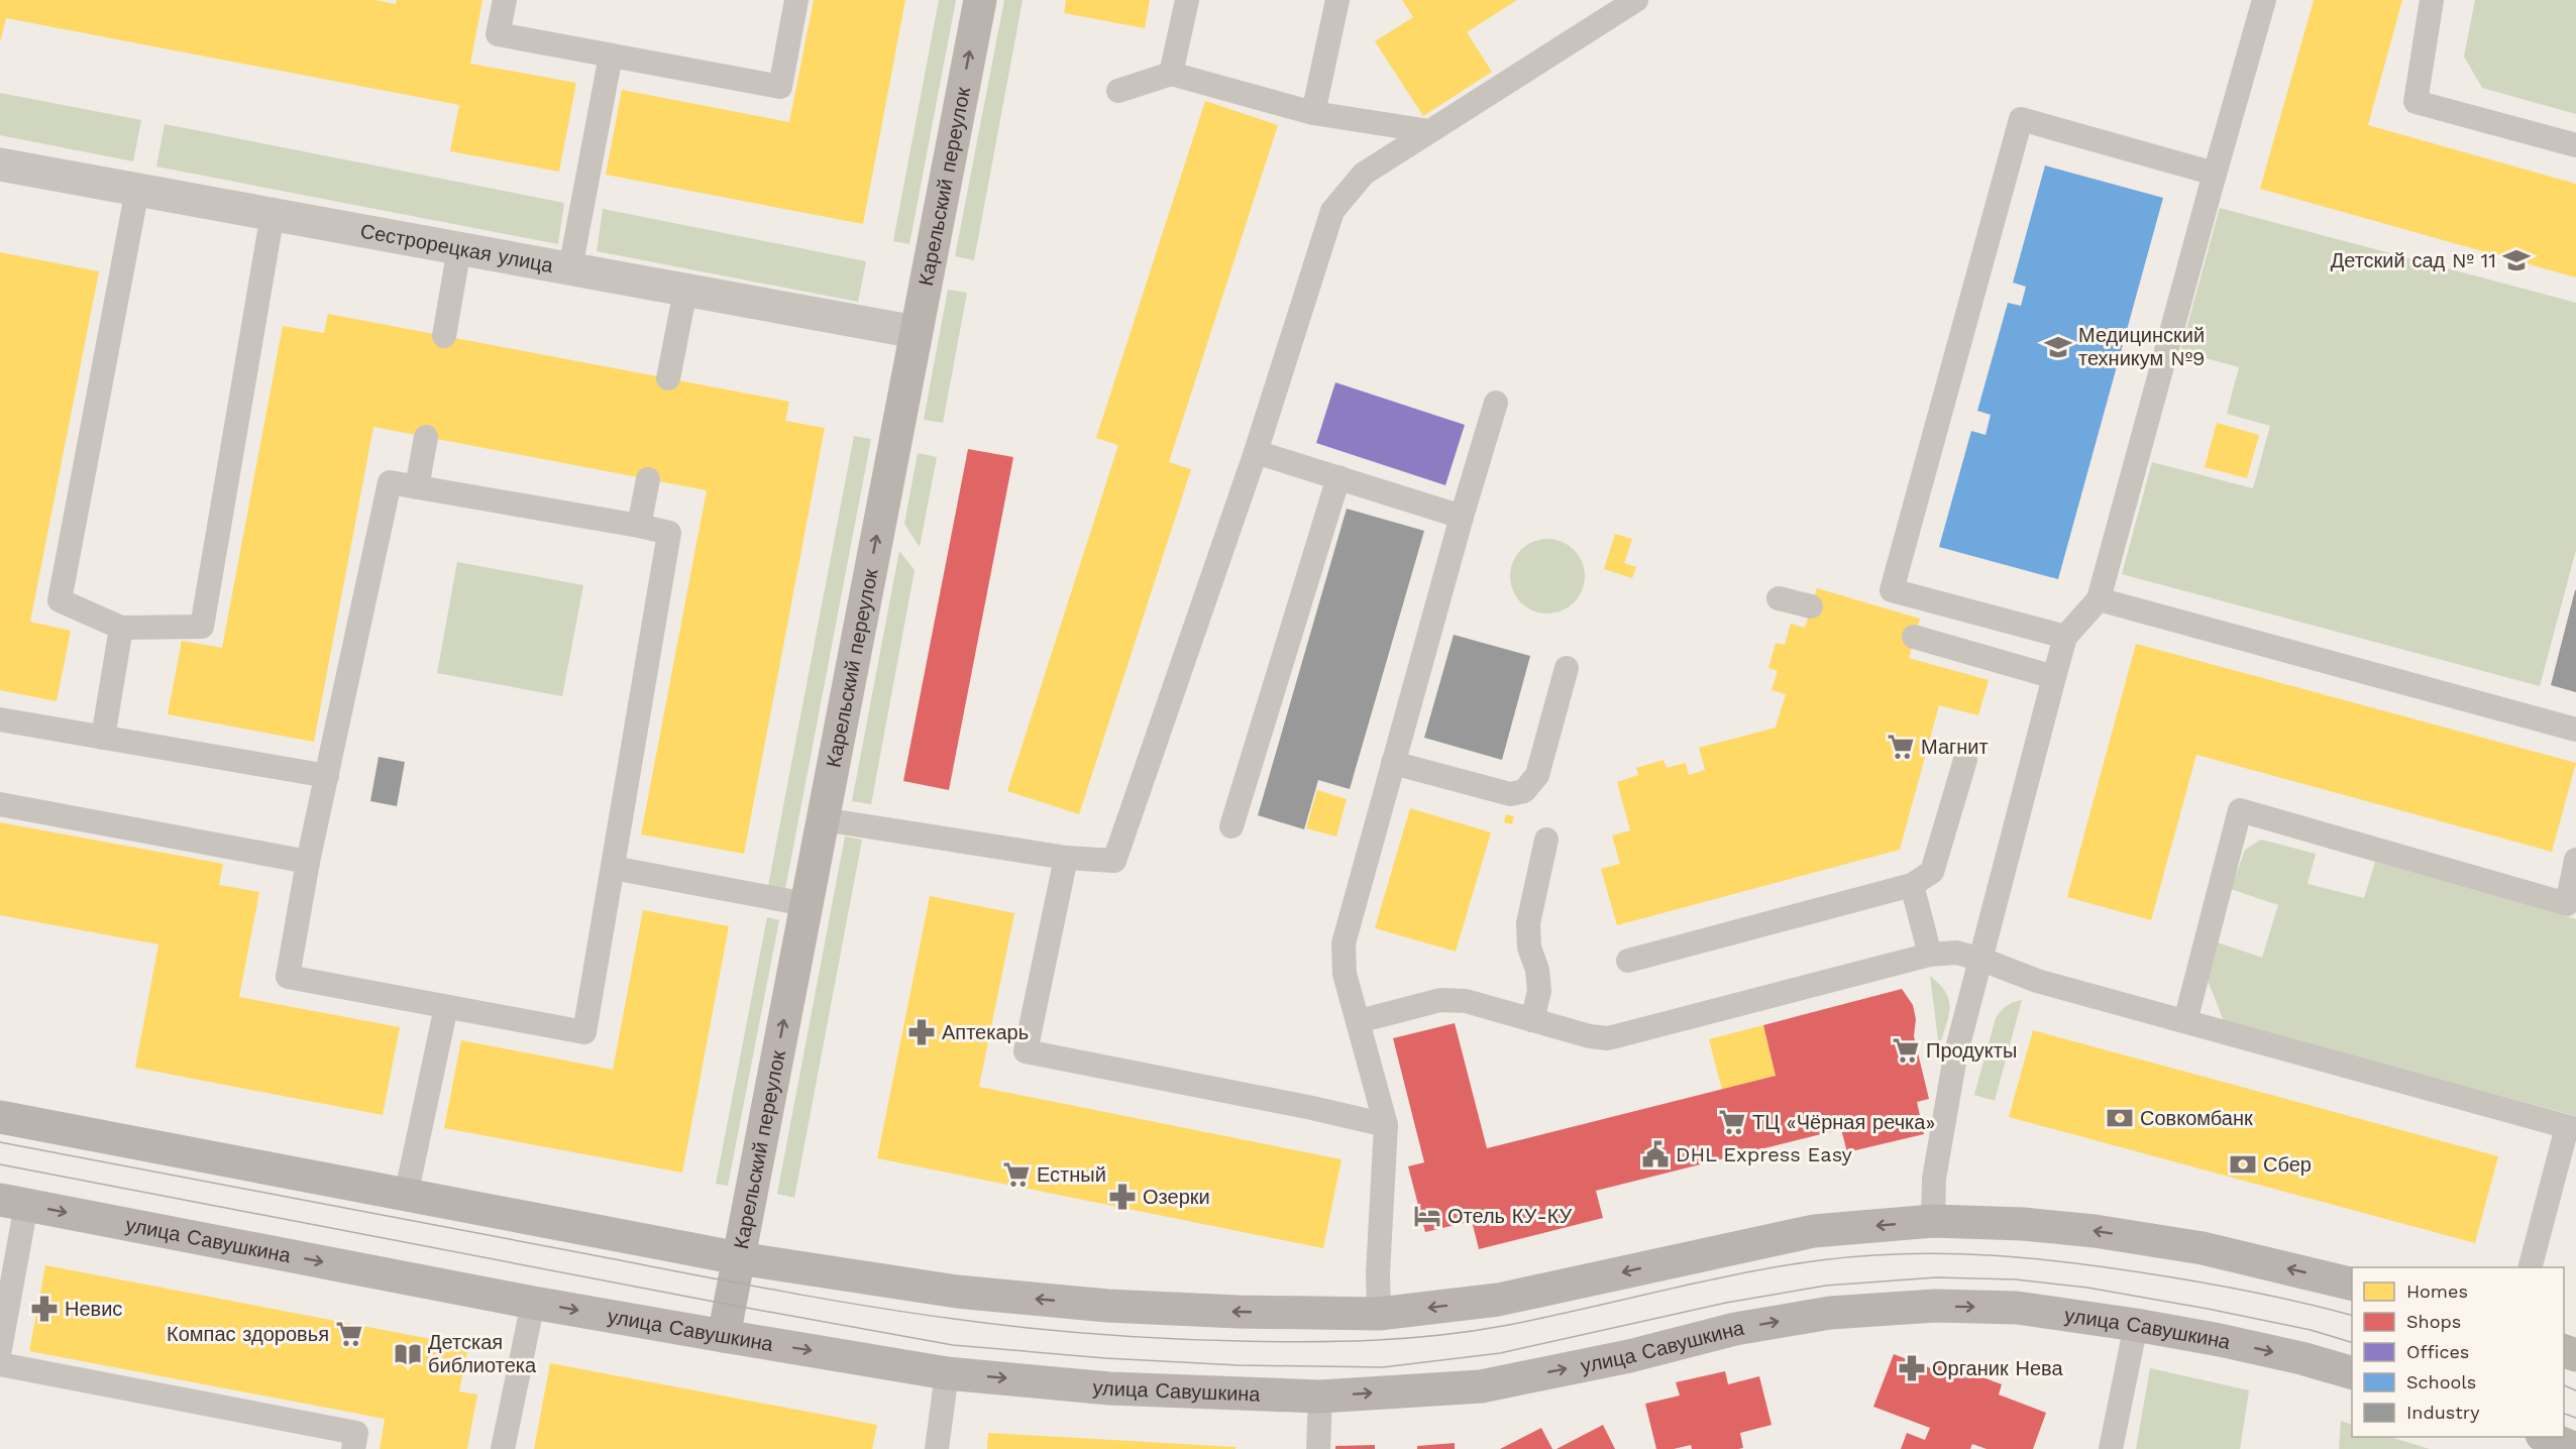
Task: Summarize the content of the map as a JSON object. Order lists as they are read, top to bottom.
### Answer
{
  "streets": {
    "main road": ["Карельский переулок", "улица Савушкина"],
    "street": ["Сестрорецкая улица"]
  },
  "crossings": [
    ["Карельский переулок", "Сестрорецкая улица"],
    ["Карельский переулок", "улица Савушкина"]
  ],
  "one_way": ["Карельский переулок"],
  "places": {
    "school or university": ["Детский сад № 11", "Медицинский техникум №9"],
    "supermarket": [
      "Магнит",
      "Продукты",
      "ТЦ «Чёрная речка»",
      "Естный",
      "Компас здоровья"
    ],
    "pharmacy": [
      "Аптекарь",
      "Озерки",
      "Невис",
      "Органик Нева"
    ],
    "bank": ["Совкомбанк", "Сбер"],
    "public building": ["DHL Express Easy"],
    "hotel": ["Отель КУ-КУ"],
    "library": ["Детская библиотека"]
  },
  "legend": [
    "Homes",
    "Shops",
    "Offices",
    "Schools",
    "Industry"
  ]
}
